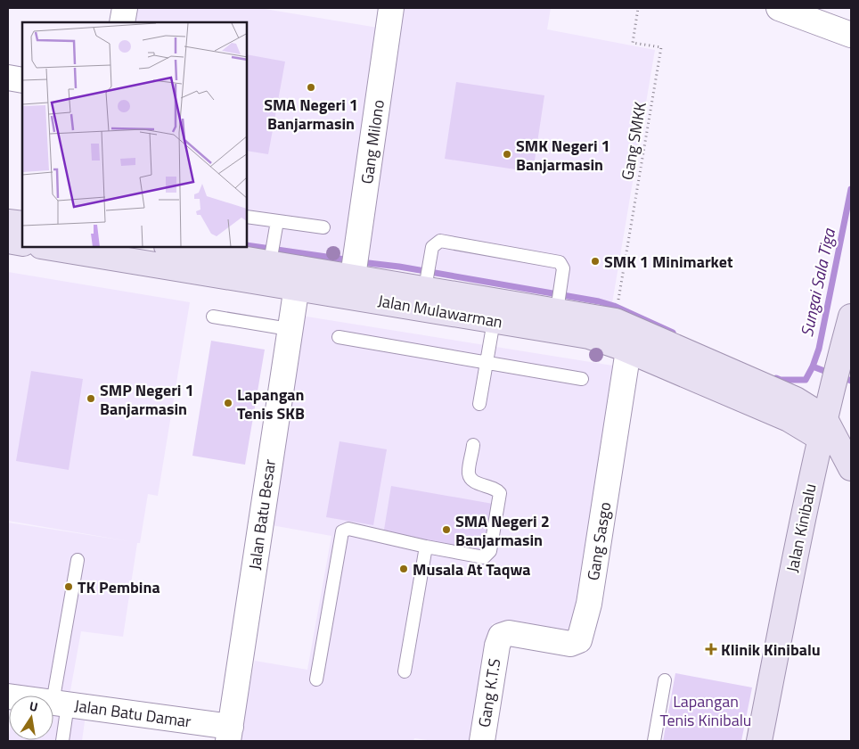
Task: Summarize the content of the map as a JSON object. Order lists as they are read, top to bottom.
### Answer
{
  "streets": {
    "street": [
      "Gang Milono",
      "Jalan Mulawarman",
      "Jalan Batu Besar",
      "Jalan Kinibalu",
      "Gang Sasgo",
      "Gang K.T.S",
      "Jalan Batu Damar"
    ],
    "path": ["Gang SMKK"]
  },
  "crossings": [
    ["Gang Milono", "Jalan Mulawarman"],
    ["Jalan Mulawarman", "Jalan Batu Besar"],
    ["Jalan Mulawarman", "Jalan Kinibalu"],
    ["Jalan Mulawarman", "Gang Sasgo"],
    ["Jalan Batu Besar", "Jalan Batu Damar"],
    ["Gang Sasgo", "Gang K.T.S"]
  ],
  "water": ["Sungai Sala Tiga"],
  "parks": ["Lapangan Tenis Kinibalu"],
  "places": {
    "other": [
      "SMA Negeri 1 Banjarmasin",
      "SMK Negeri 1 Banjarmasin",
      "SMK 1 Minimarket",
      "SMP Negeri 1 Banjarmasin",
      "Lapangan Tenis SKB",
      "SMA Negeri 2 Banjarmasin",
      "Musala At Taqwa",
      "TK Pembina"
    ],
    "health": ["Klinik Kinibalu"]
  },
  "north": "top"
}
